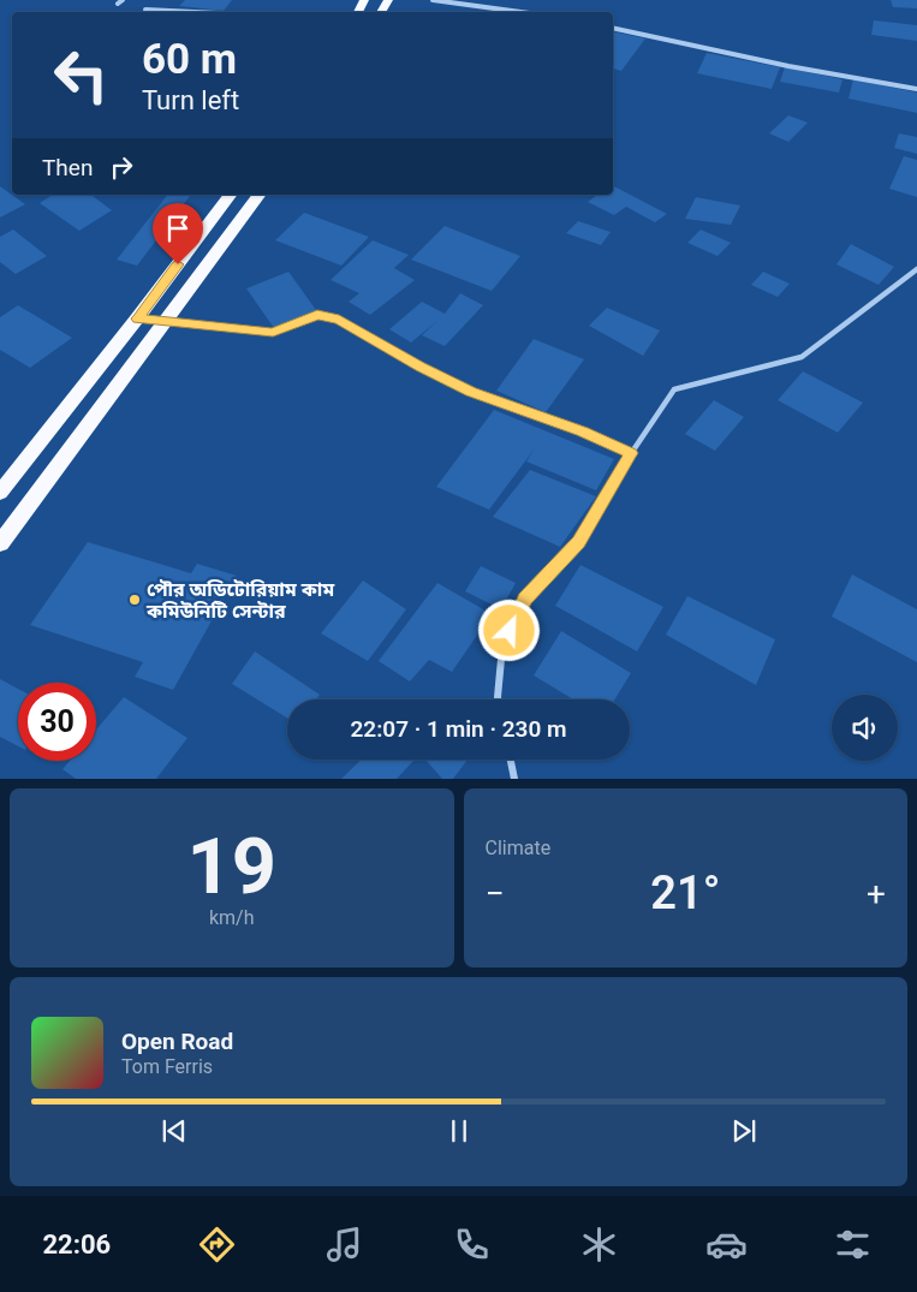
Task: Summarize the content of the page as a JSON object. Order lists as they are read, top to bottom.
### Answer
{
  "places": ["পৌর অডিটোরিয়াম কাম কমিউনিটি সেন্টার"],
  "page": {
    "turn": ["60 m", "Turn left"],
    "then": "Then",
    "limit": "30",
    "trip": "22:07 · 1 min · 230 m",
    "tile": [
      ["19", "km/h"],
      "Climate"
    ],
    "heat": ["−", "21°", "+"],
    "song": ["Open Road", "Tom Ferris"],
    "tabs": "22:06"
  }
}
